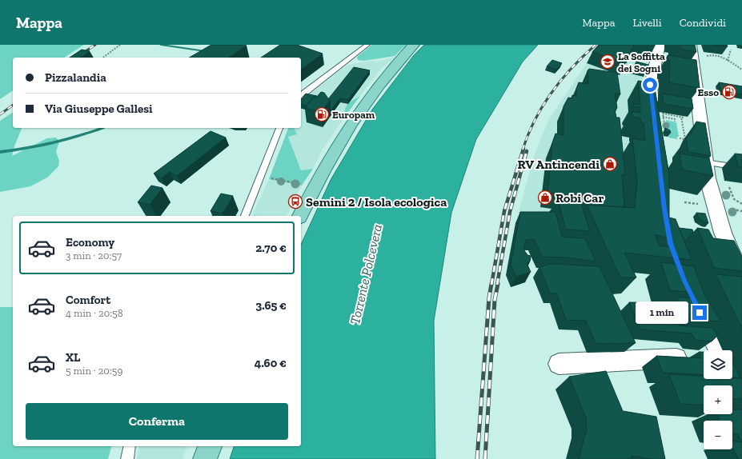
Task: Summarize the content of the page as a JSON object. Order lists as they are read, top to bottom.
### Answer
{
  "water": ["Torrente Polcevera"],
  "places": {
    "school or university": ["La Soffitta dei Sogni"],
    "fuel station": ["Esso", "Europam"],
    "shop": ["RV Antincendi", "Robi Car"],
    "bus stop": ["Semini 2 / Isola ecologica"]
  },
  "page": {
    "header": "Mappa",
    "nav": ["Mappa", "Livelli", "Condividi"],
    "banner": ["Pizzalandia", "Via Giuseppe Gallesi"],
    "list": [
      {
        "name": "Economy",
        "note": "3 min · 20:57",
        "value": "2.70 €"
      },
      {
        "name": "Comfort",
        "note": "4 min · 20:58",
        "value": "3.65 €"
      },
      {
        "name": "XL",
        "note": "5 min · 20:59",
        "value": "4.60 €"
      }
    ],
    "bubble": "1 min",
    "map_buttons": ["+", "−"],
    "buttons": "Conferma"
  }
}
